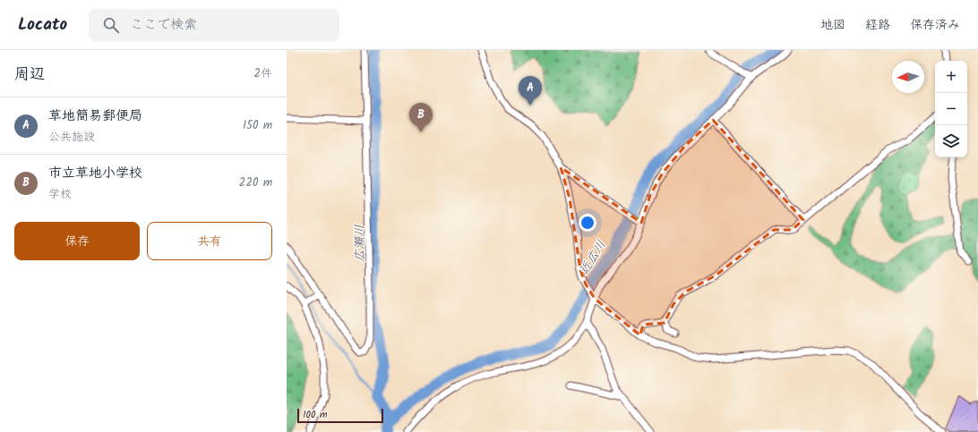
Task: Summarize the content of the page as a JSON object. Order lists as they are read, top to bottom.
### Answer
{
  "water": ["広瀬川", "近広川"],
  "scale_bar": "100 m",
  "north": "left",
  "page": {
    "header": "Locato",
    "search": "ここで検索",
    "nav": ["地図", "経路", "保存済み"],
    "heading": ["周辺", "2件"],
    "map_buttons": ["+", "−"],
    "pins": ["A", "B"],
    "list": [
      {
        "mark": "A",
        "name": "草地簡易郵便局",
        "note": "公共施設",
        "value": "150 m"
      },
      {
        "mark": "B",
        "name": "市立草地小学校",
        "note": "学校",
        "value": "220 m"
      }
    ],
    "buttons": ["保存", "共有"],
    "scale": "100 m"
  }
}
